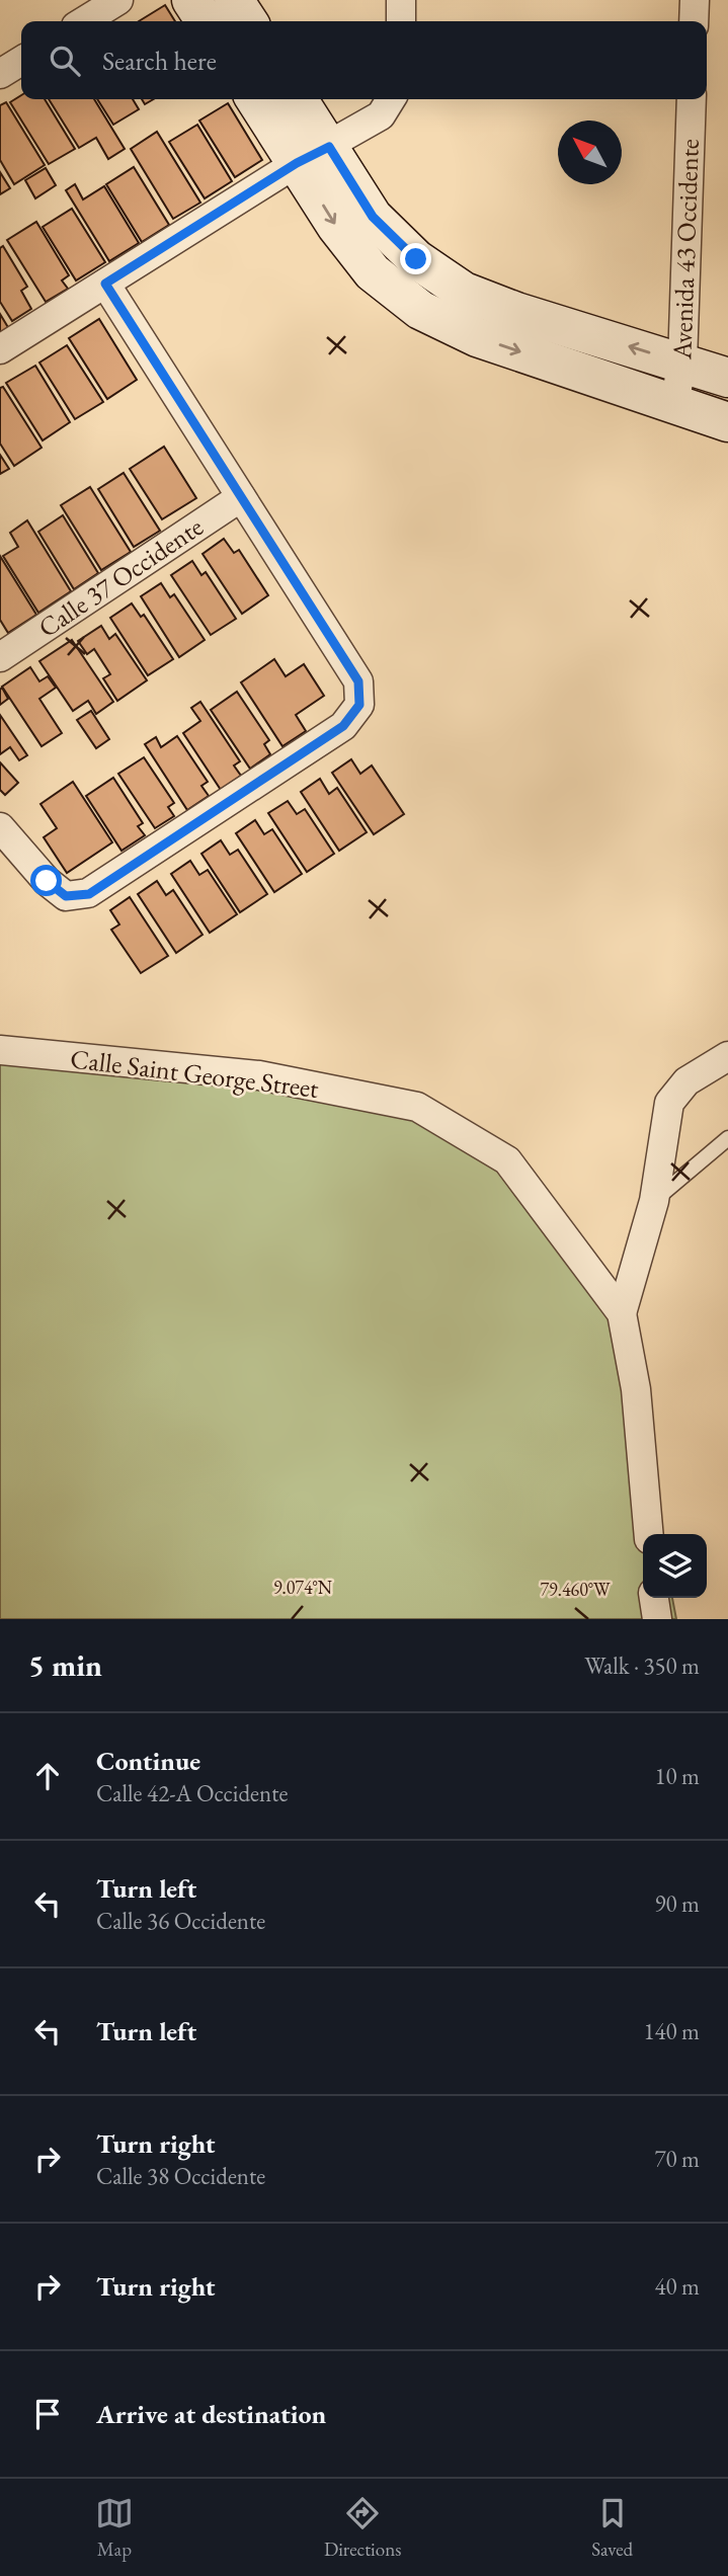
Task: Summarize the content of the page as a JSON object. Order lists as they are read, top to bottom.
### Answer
{
  "streets": {
    "street": ["Avenida 43 Occidente", "Calle 37 Occidente", "Calle Saint George Street"]
  },
  "north": "top left",
  "page": {
    "search": "Search here",
    "heading": ["5 min", "Walk · 350 m"],
    "list": [
      ["Continue", "Calle 42-A Occidente", "10 m"],
      ["Turn left", "Calle 36 Occidente", "90 m"],
      ["Turn left", "140 m"],
      ["Turn right", "Calle 38 Occidente", "70 m"],
      ["Turn right", "40 m"],
      "Arrive at destination"
    ],
    "nav": ["Map", "Directions", "Saved"]
  },
  "coordinates": ["9.074°N", "79.460°W"]
}
